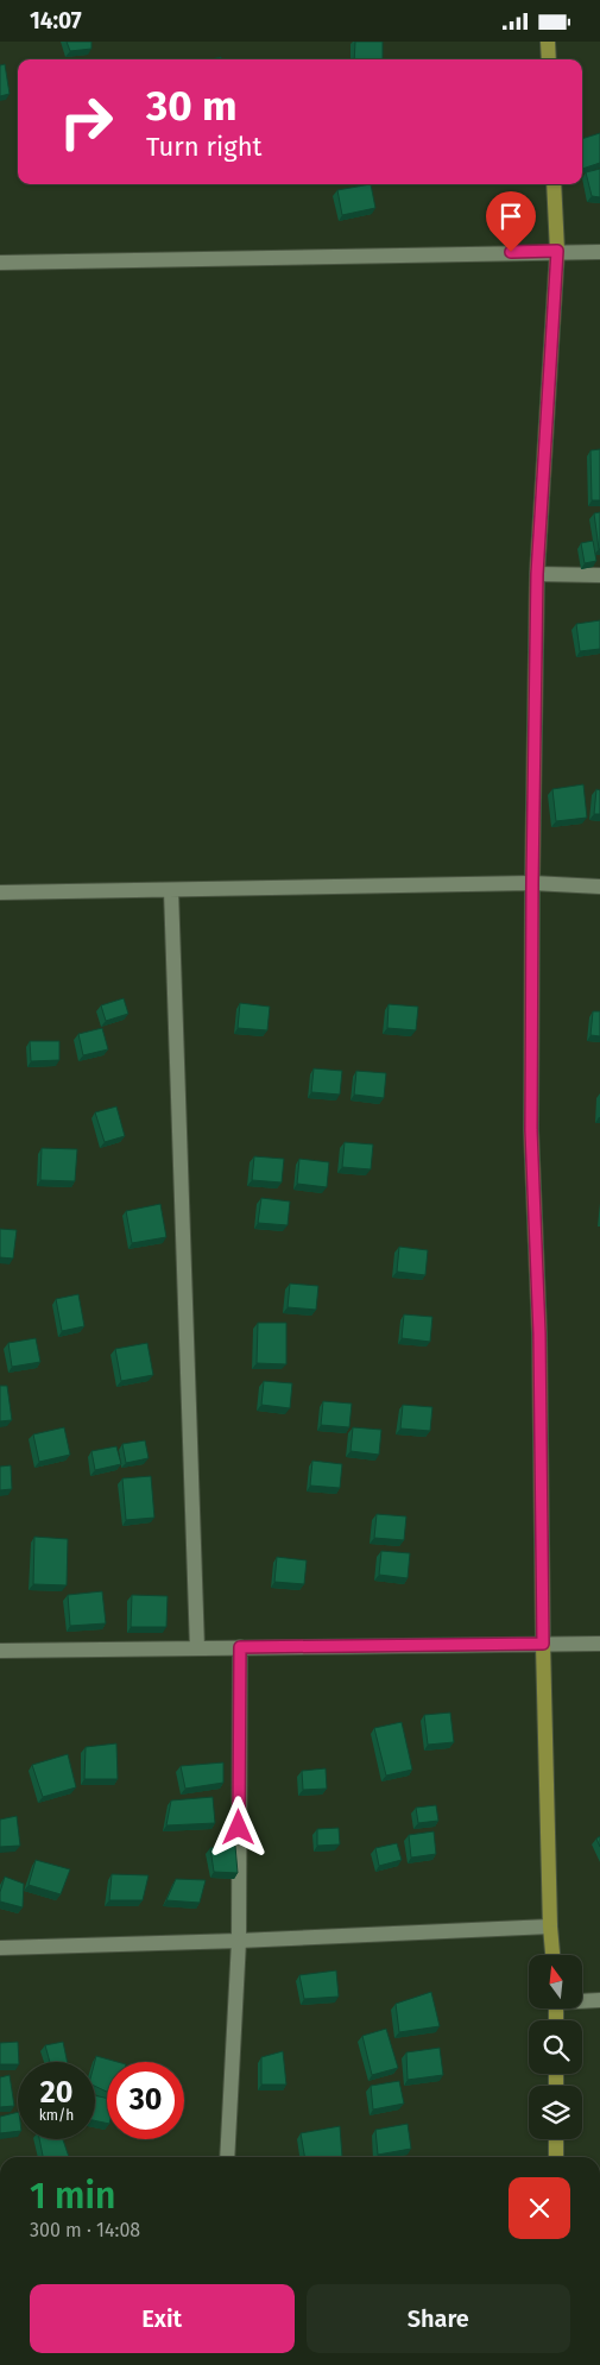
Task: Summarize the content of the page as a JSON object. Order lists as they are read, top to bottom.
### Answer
{
  "north": "top",
  "page": {
    "status": "14:07",
    "turn": ["30 m", "Turn right"],
    "speed": "20 km/h",
    "limit": "30",
    "heading": ["1 min", "300 m · 14:08"],
    "buttons": ["Exit", "Share"]
  }
}
